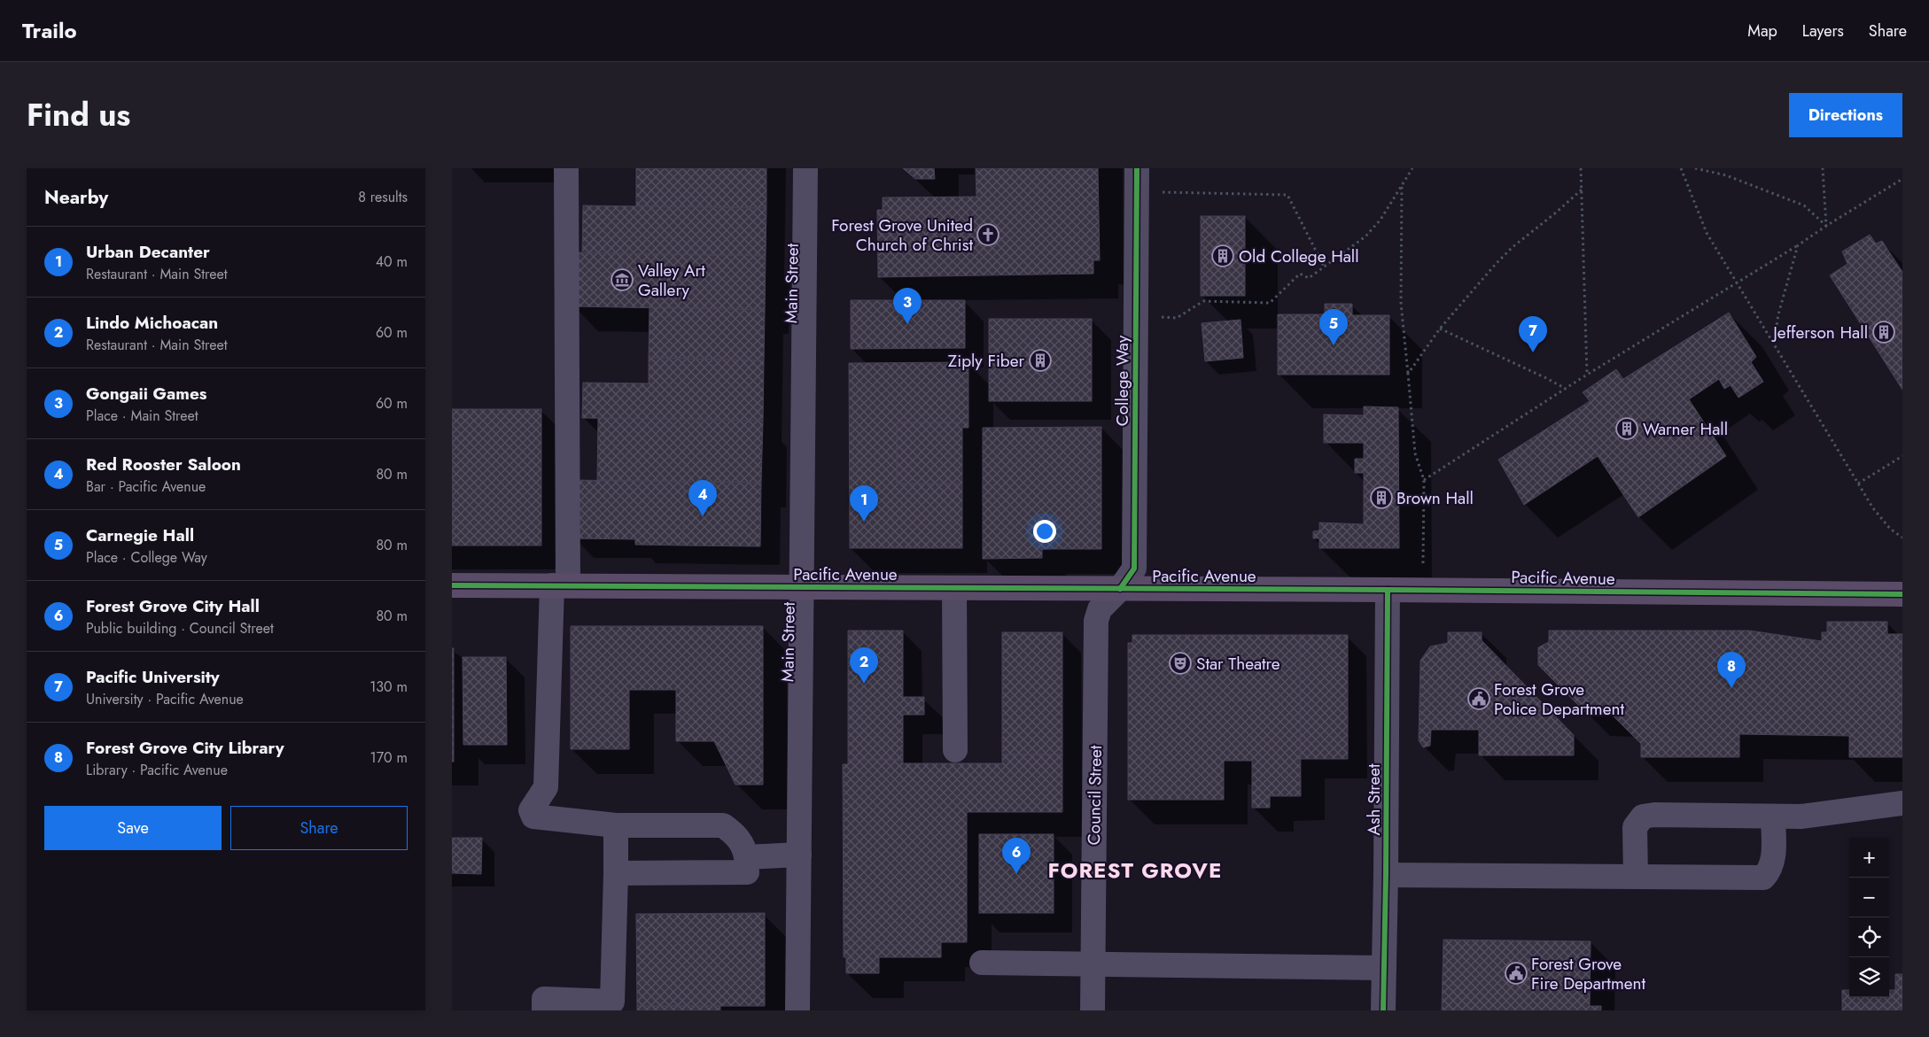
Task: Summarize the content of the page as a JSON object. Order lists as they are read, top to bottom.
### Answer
{
  "streets": {
    "main road": ["Pacific Avenue"],
    "street": [
      "Main Street",
      "College Way",
      "Council Street",
      "Ash Street"
    ]
  },
  "crossings": [
    ["Main Street", "Pacific Avenue"],
    ["College Way", "Pacific Avenue"],
    ["College Way", "Council Street"],
    ["Pacific Avenue", "Council Street"],
    ["Pacific Avenue", "Ash Street"]
  ],
  "districts": ["FOREST GROVE"],
  "places": {
    "church": ["Forest Grove United Church of Christ"],
    "building": [
      "Old College Hall",
      "Jefferson Hall",
      "Ziply Fiber",
      "Warner Hall",
      "Brown Hall"
    ],
    "museum": ["Valley Art Gallery"],
    "theatre": ["Star Theatre"],
    "public building": ["Forest Grove Police Department", "Forest Grove Fire Department"]
  },
  "page": {
    "header": "Trailo",
    "nav": ["Map", "Layers", "Share"],
    "title": "Find us",
    "buttons": [
      "Directions",
      ["Save", "Share"]
    ],
    "heading": ["Nearby", "8 results"],
    "list": [
      {
        "mark": "1",
        "name": "Urban Decanter",
        "note": "Restaurant · Main Street",
        "value": "40 m"
      },
      {
        "mark": "2",
        "name": "Lindo Michoacan",
        "note": "Restaurant · Main Street",
        "value": "60 m"
      },
      {
        "mark": "3",
        "name": "Gongaii Games",
        "note": "Place · Main Street",
        "value": "60 m"
      },
      {
        "mark": "4",
        "name": "Red Rooster Saloon",
        "note": "Bar · Pacific Avenue",
        "value": "80 m"
      },
      {
        "mark": "5",
        "name": "Carnegie Hall",
        "note": "Place · College Way",
        "value": "80 m"
      },
      {
        "mark": "6",
        "name": "Forest Grove City Hall",
        "note": "Public building · Council Street",
        "value": "80 m"
      },
      {
        "mark": "7",
        "name": "Pacific University",
        "note": "University · Pacific Avenue",
        "value": "130 m"
      },
      {
        "mark": "8",
        "name": "Forest Grove City Library",
        "note": "Library · Pacific Avenue",
        "value": "170 m"
      }
    ],
    "pins": [
      "3",
      "5",
      "7",
      "4",
      "1",
      "2",
      "8",
      "6"
    ],
    "map_buttons": ["+", "−"]
  }
}
